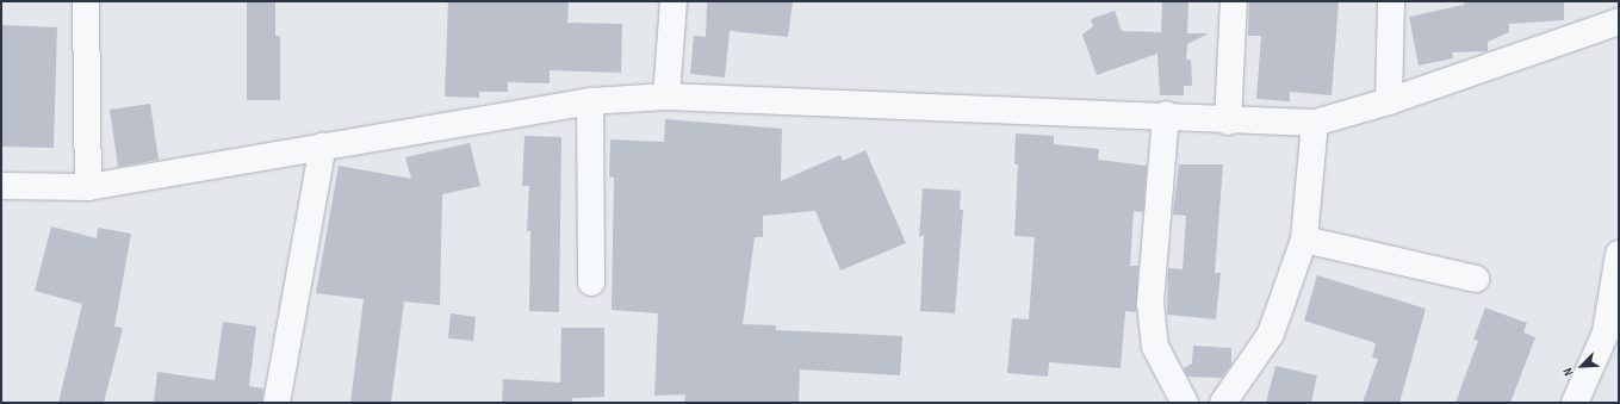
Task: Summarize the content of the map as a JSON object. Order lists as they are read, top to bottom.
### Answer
{
  "north": "bottom left"
}
